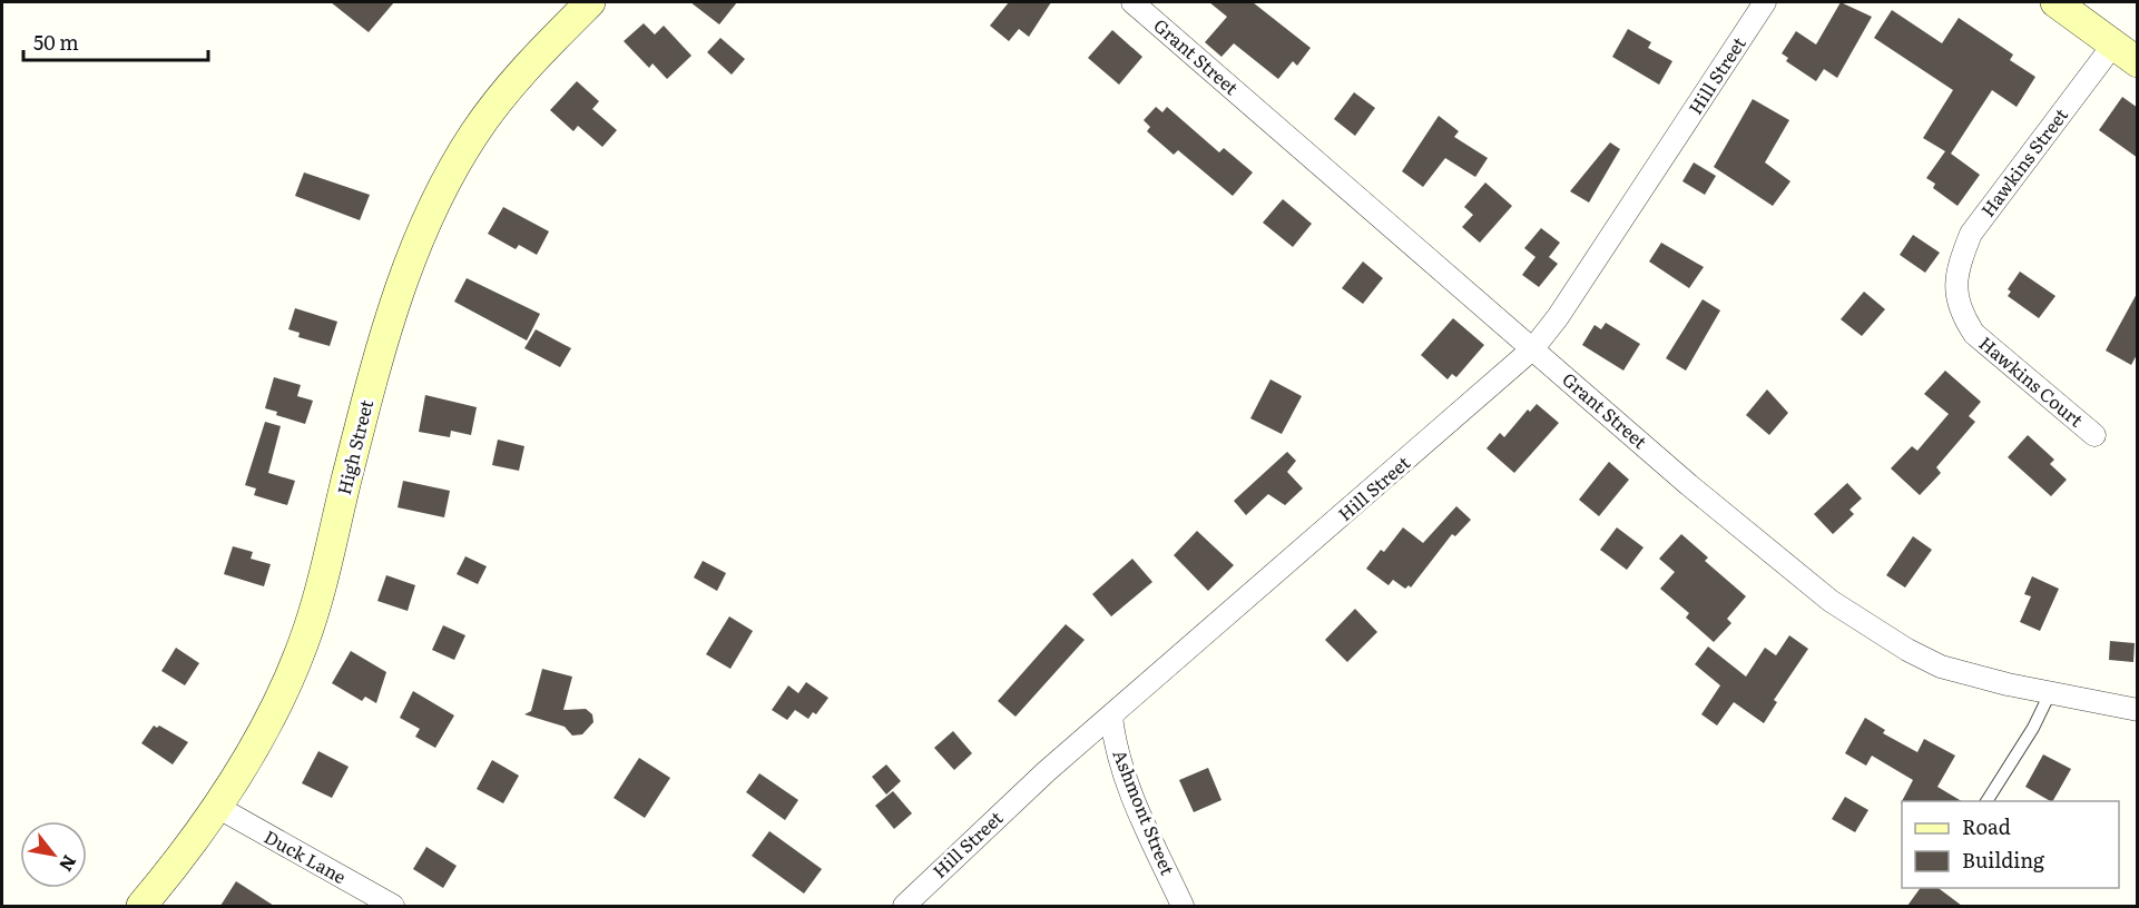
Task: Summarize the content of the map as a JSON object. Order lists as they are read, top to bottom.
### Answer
{
  "streets": {
    "main road": ["High Street"],
    "street": [
      "Grant Street",
      "Hill Street",
      "Hawkins Street",
      "Hawkins Court",
      "Ashmont Street",
      "Duck Lane"
    ]
  },
  "crossings": [
    ["Grant Street", "Hill Street"],
    ["Hill Street", "Ashmont Street"],
    ["Hawkins Street", "Hawkins Court"],
    ["High Street", "Duck Lane"]
  ],
  "legend": ["Road", "Building"],
  "scale_bar": "50 m",
  "north": "bottom right"
}
